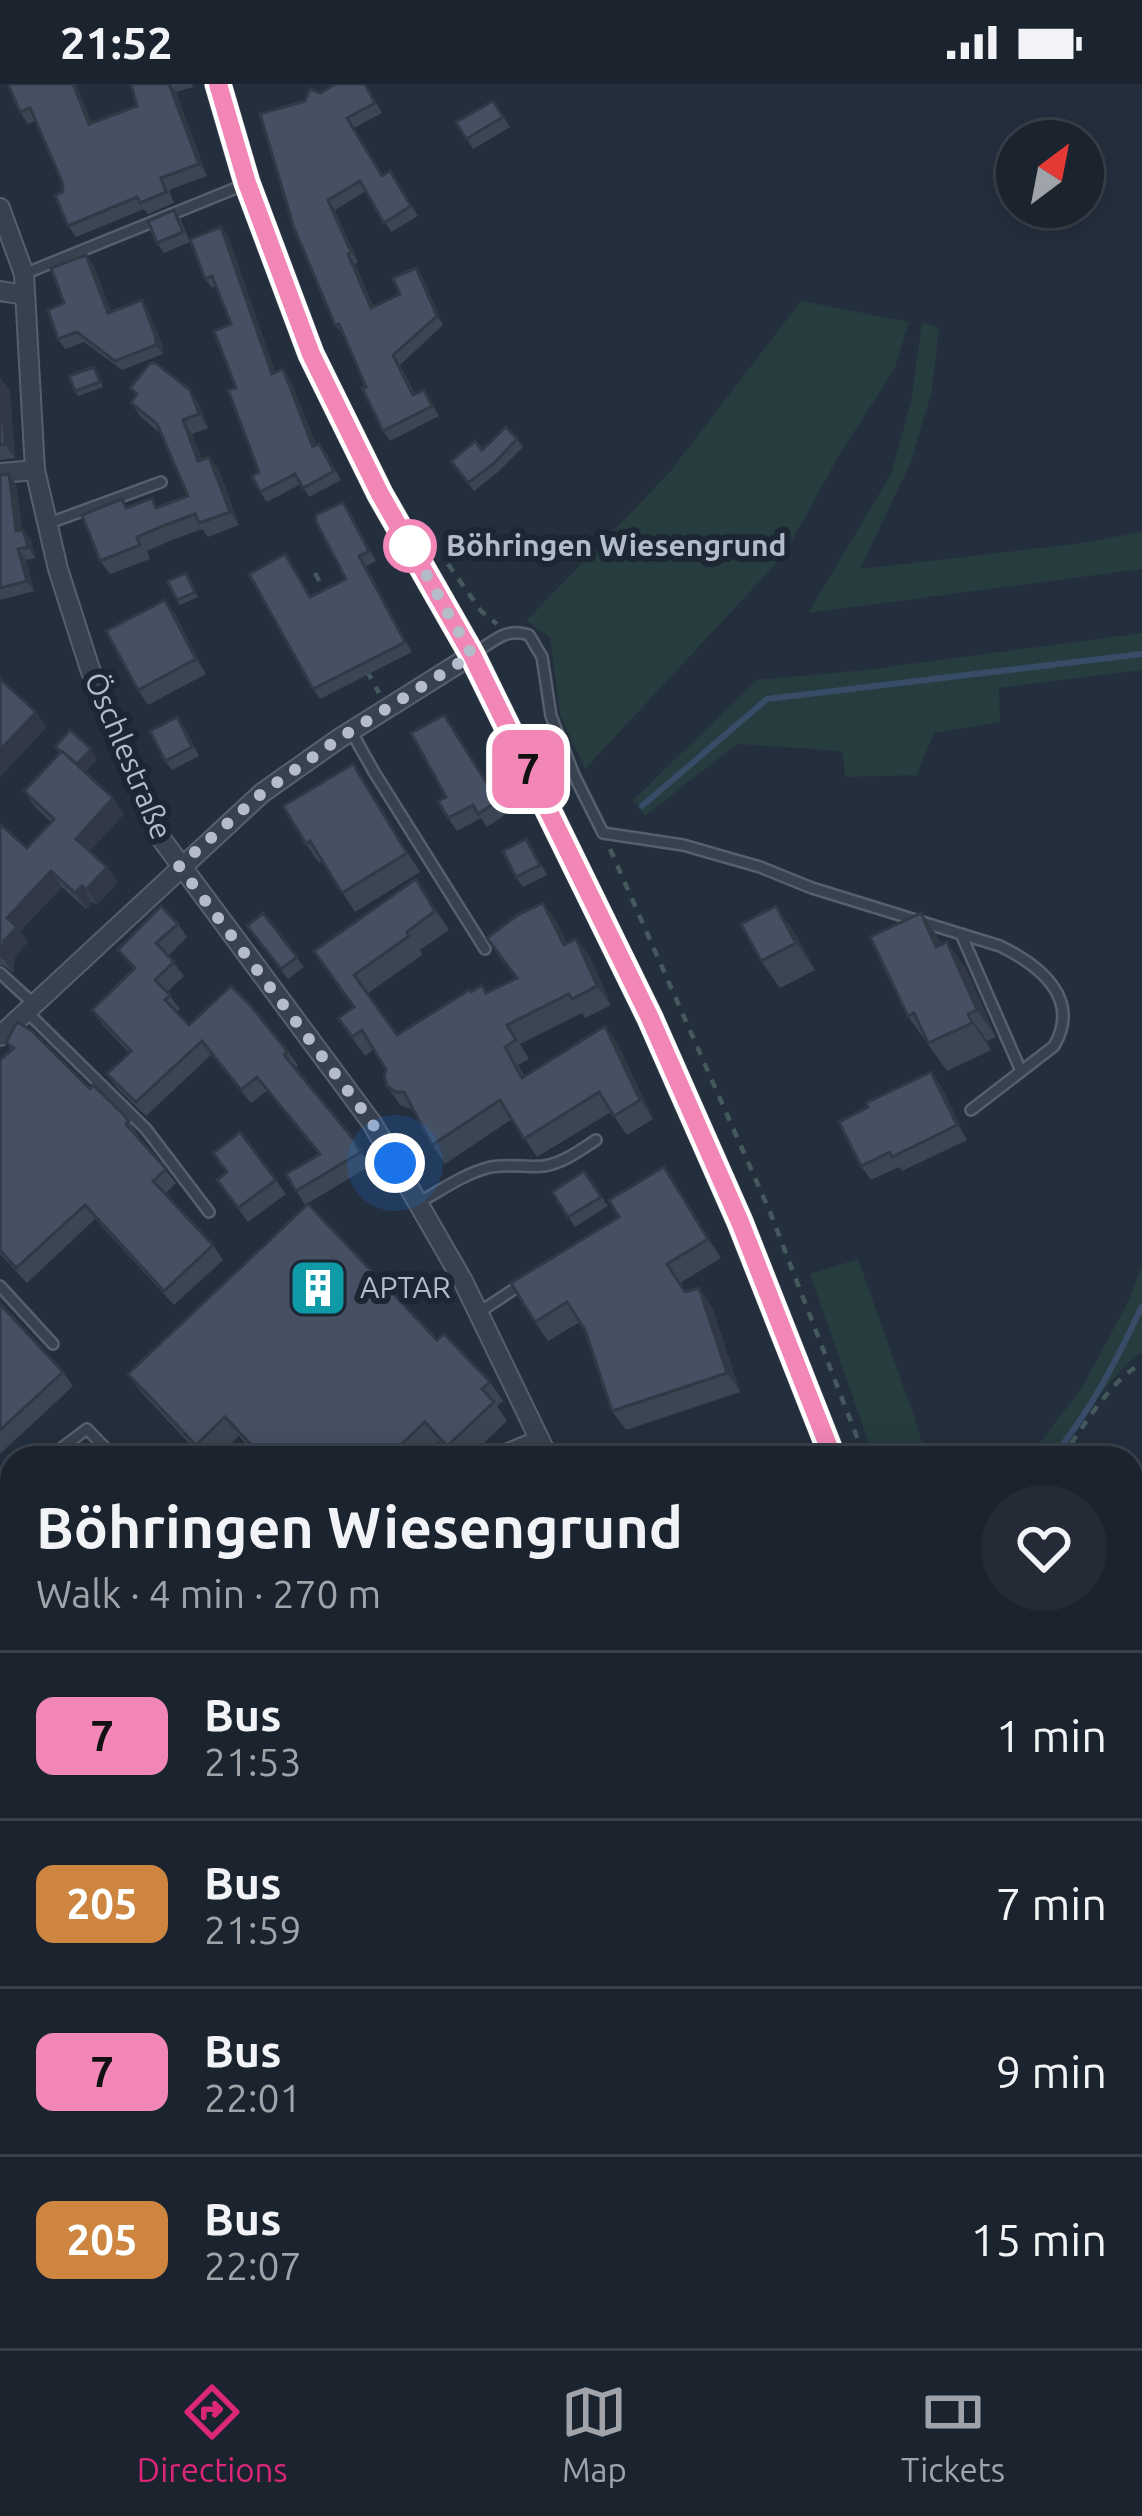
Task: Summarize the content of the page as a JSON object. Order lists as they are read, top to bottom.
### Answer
{
  "streets": {
    "street": ["Öschlestraße"]
  },
  "places": {
    "other": ["Böhringen Wiesengrund"],
    "building": ["APTAR"]
  },
  "lines": ["bus line 7"],
  "north": "top right",
  "page": {
    "status": "21:52",
    "on_map": "7",
    "heading": ["Böhringen Wiesengrund", "Walk · 4 min · 270 m"],
    "list": [
      {
        "mark": "7",
        "name": "Bus",
        "note": "21:53",
        "value": "1 min"
      },
      {
        "mark": "205",
        "name": "Bus",
        "note": "21:59",
        "value": "7 min"
      },
      {
        "mark": "7",
        "name": "Bus",
        "note": "22:01",
        "value": "9 min"
      },
      {
        "mark": "205",
        "name": "Bus",
        "note": "22:07",
        "value": "15 min"
      }
    ],
    "tabs": ["Directions", "Map", "Tickets"]
  }
}
